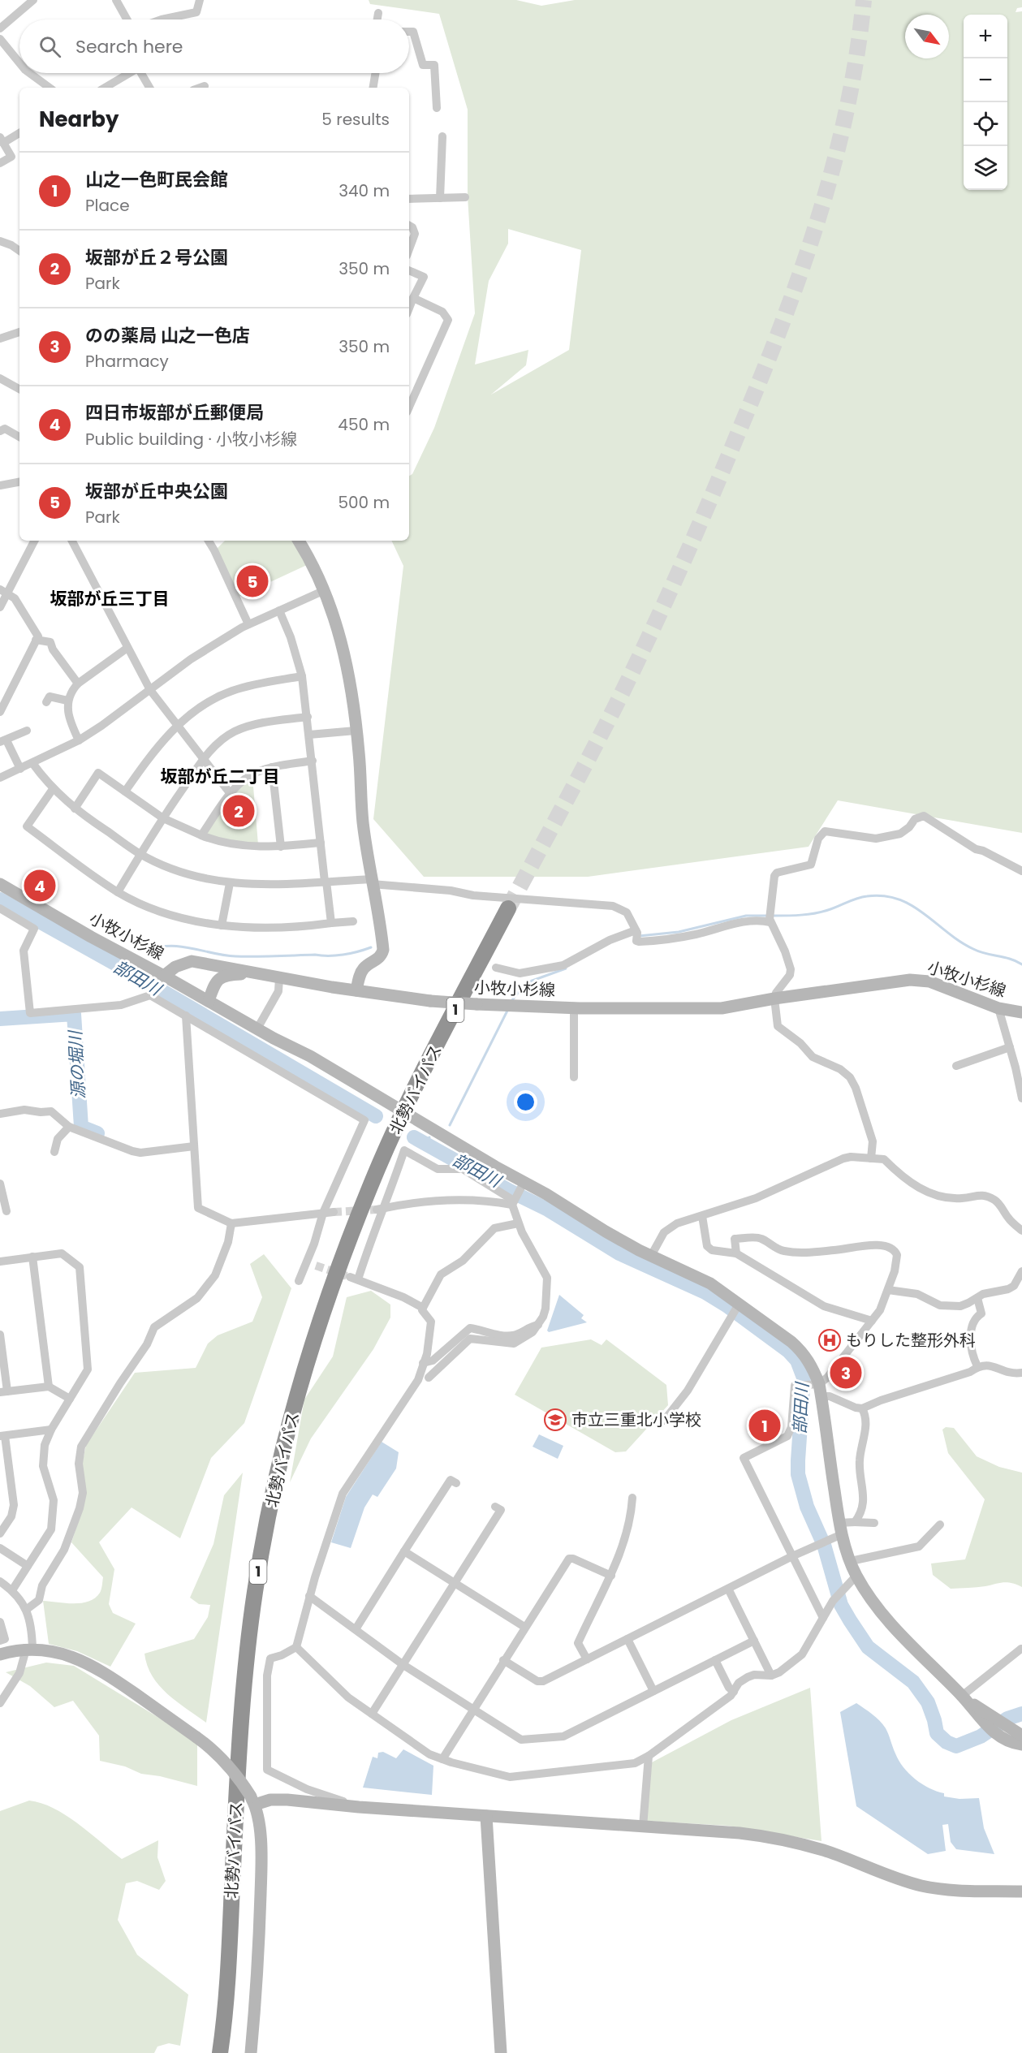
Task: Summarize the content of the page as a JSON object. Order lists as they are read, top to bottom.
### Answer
{
  "streets": {
    "highway": ["1", "北勢バイパス"],
    "street": ["小牧小杉線"]
  },
  "districts": ["坂部が丘三丁目", "坂部が丘二丁目"],
  "water": ["部田川", "源の堀川"],
  "places": {
    "hospital": ["もりした整形外科"],
    "school or university": ["市立三重北小学校"]
  },
  "north": "bottom right",
  "page": {
    "map_buttons": ["+", "−"],
    "search": "Search here",
    "heading": ["Nearby", "5 results"],
    "list": [
      {
        "mark": "1",
        "name": "山之一色町民会館",
        "note": "Place",
        "value": "340 m"
      },
      {
        "mark": "2",
        "name": "坂部が丘２号公園",
        "note": "Park",
        "value": "350 m"
      },
      {
        "mark": "3",
        "name": "のの薬局 山之一色店",
        "note": "Pharmacy",
        "value": "350 m"
      },
      {
        "mark": "4",
        "name": "四日市坂部が丘郵便局",
        "note": "Public building · 小牧小杉線",
        "value": "450 m"
      },
      {
        "mark": "5",
        "name": "坂部が丘中央公園",
        "note": "Park",
        "value": "500 m"
      }
    ],
    "pins": [
      "5",
      "2",
      "4",
      "3",
      "1"
    ]
  }
}
